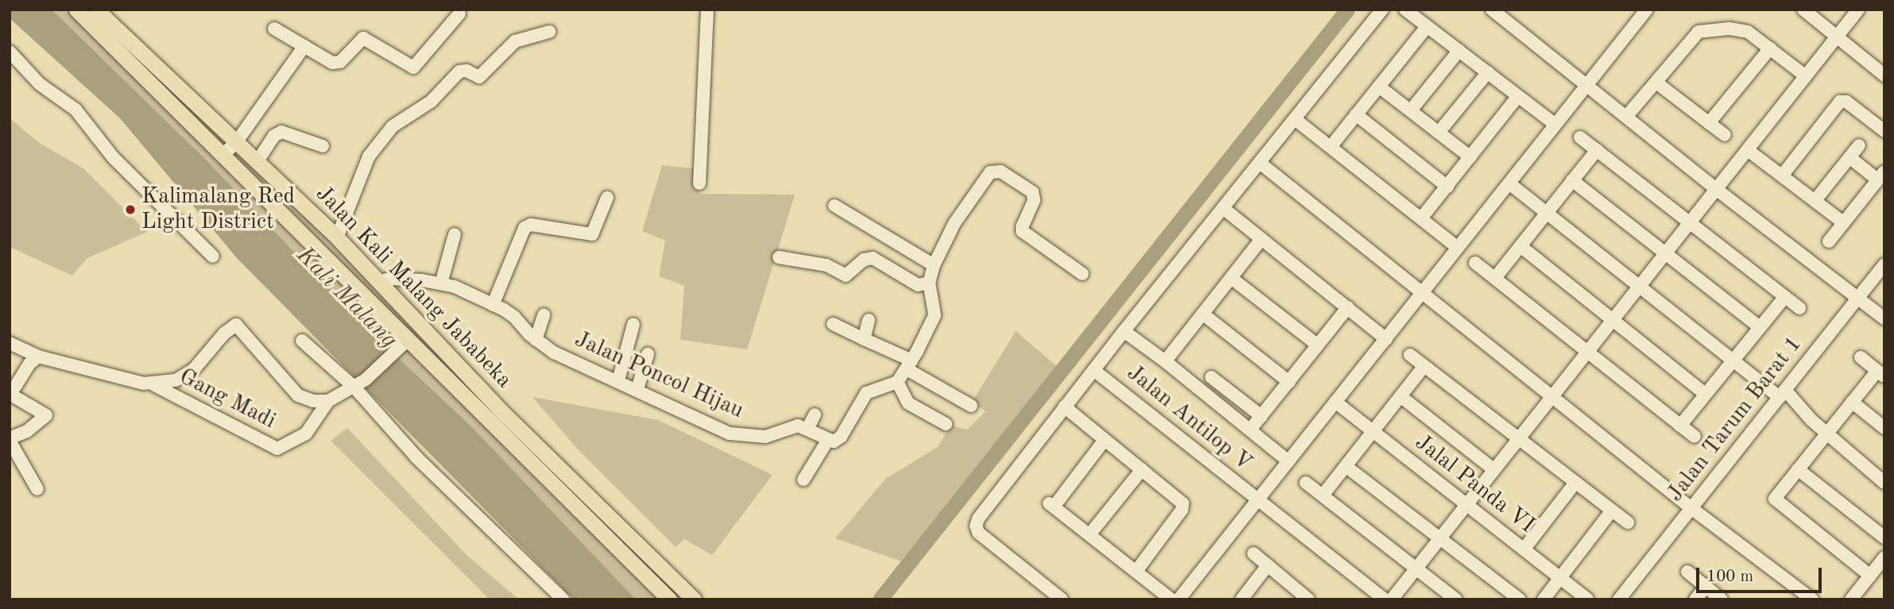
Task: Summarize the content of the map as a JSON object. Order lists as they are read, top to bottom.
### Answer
{
  "streets": {
    "main road": ["Jalan Kali Malang Jababeka"],
    "street": [
      "Jalan Poncol Hijau",
      "Gang Madi",
      "Jalan Antilop V",
      "Jalan Tarum Barat 1",
      "Jalal Panda VI"
    ]
  },
  "crossings": [
    ["Jalan Kali Malang Jababeka", "Jalan Poncol Hijau"]
  ],
  "water": ["Kali Malang"],
  "places": ["Kalimalang Red Light District"],
  "scale_bar": "100 m"
}
